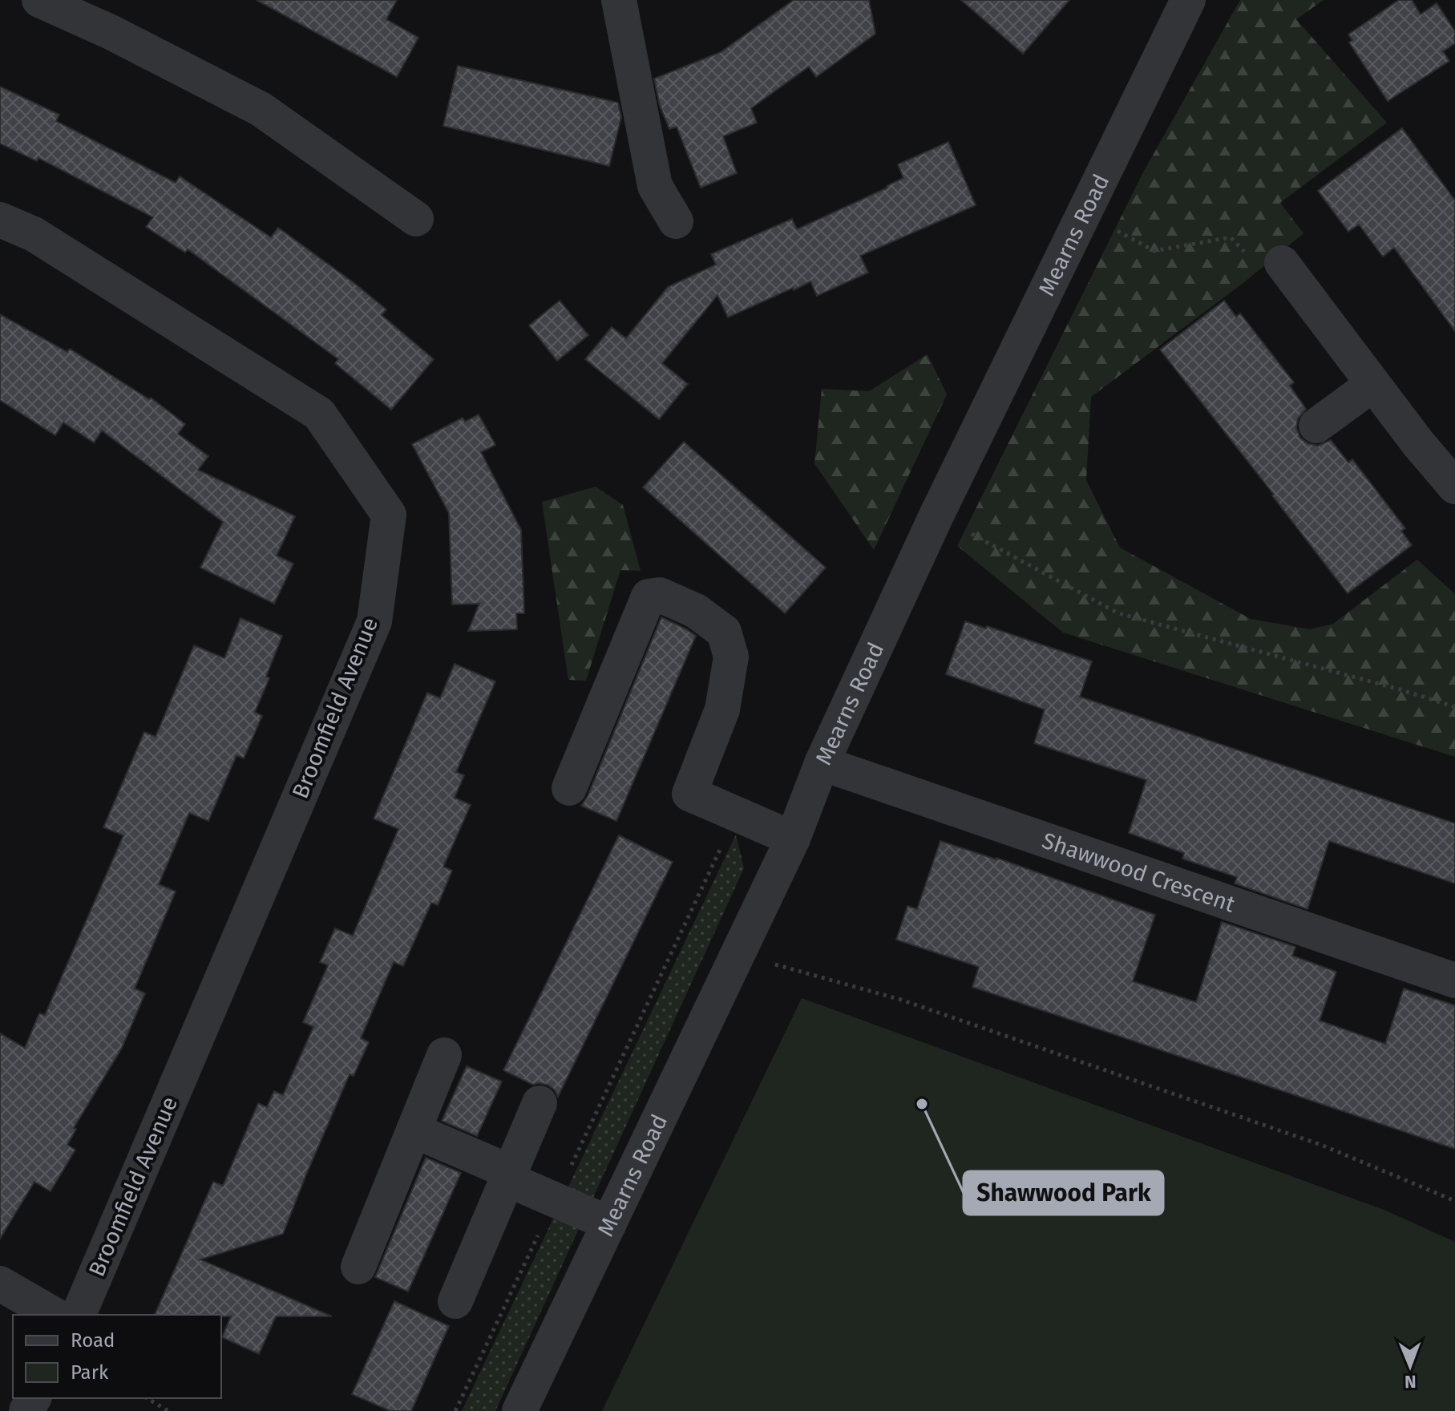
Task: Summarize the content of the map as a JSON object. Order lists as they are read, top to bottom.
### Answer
{
  "streets": {
    "street": ["Mearns Road", "Broomfield Avenue", "Shawwood Crescent"]
  },
  "crossings": [
    ["Mearns Road", "Shawwood Crescent"]
  ],
  "places": ["Shawwood Park"],
  "legend": ["Road", "Park"],
  "north": "bottom"
}
